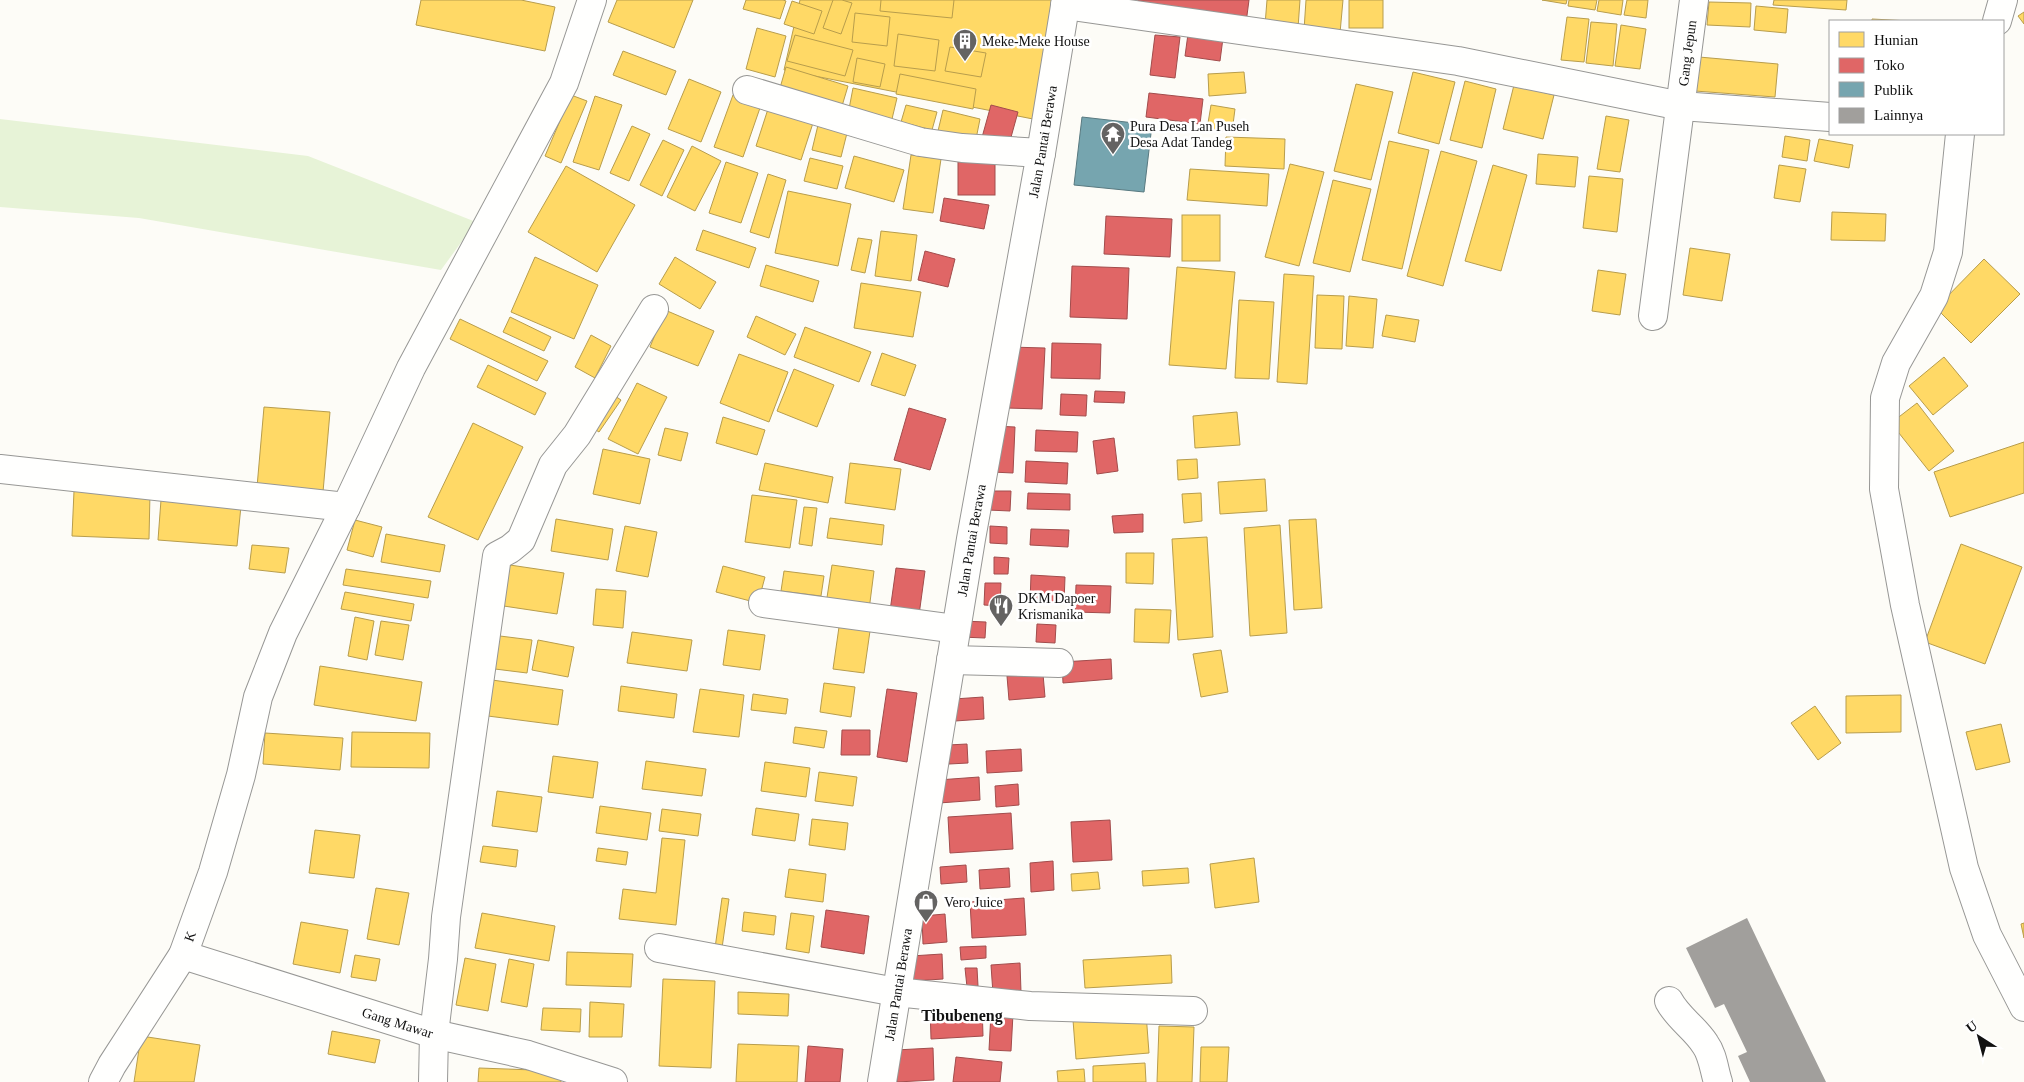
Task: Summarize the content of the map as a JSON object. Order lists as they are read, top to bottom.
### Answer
{
  "streets": {
    "street": [
      "Gang Jepun",
      "Jalan Pantai Berawa",
      "K",
      "Gang Mawar"
    ]
  },
  "crossings": [
    ["K", "Gang Mawar"]
  ],
  "districts": ["Tibubeneng"],
  "places": {
    "building": ["Meke-Meke House"],
    "temple": ["Pura Desa Lan Puseh Desa Adat Tandeg"],
    "restaurant": ["DKM Dapoer Krismanika"],
    "shop": ["Vero Juice"]
  },
  "legend": [
    "Hunian",
    "Toko",
    "Publik",
    "Lainnya"
  ],
  "north": "top left"
}
